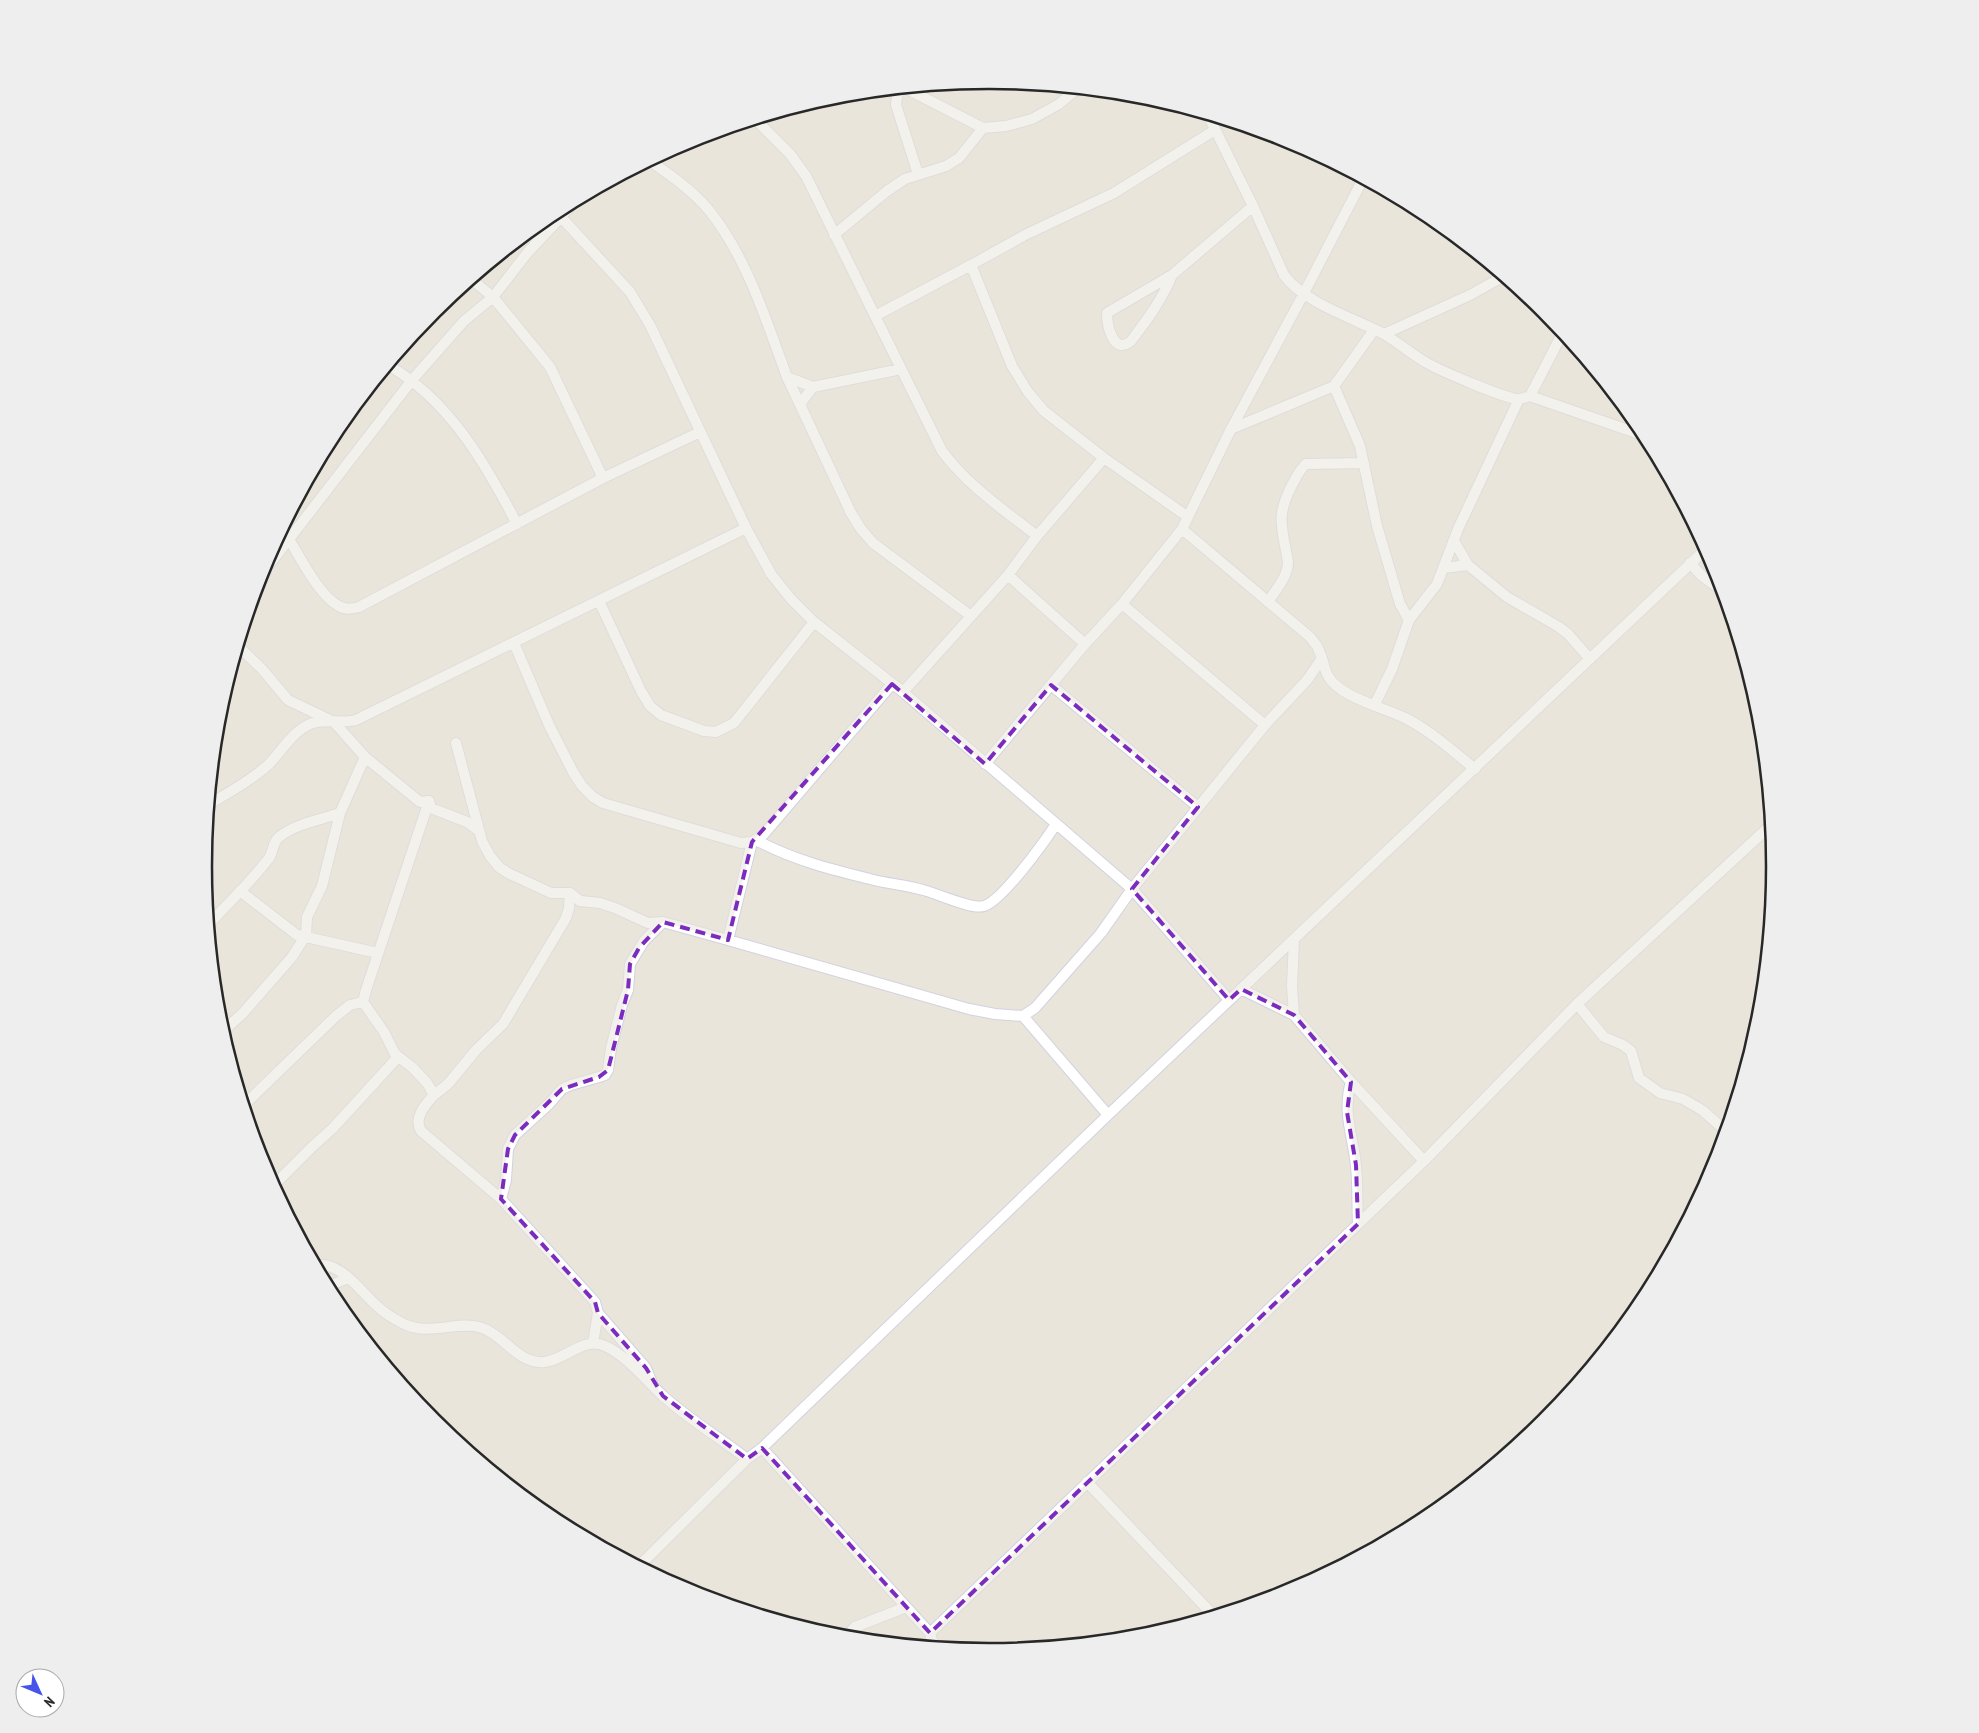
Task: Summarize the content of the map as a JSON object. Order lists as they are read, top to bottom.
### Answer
{
  "north": "bottom right"
}
